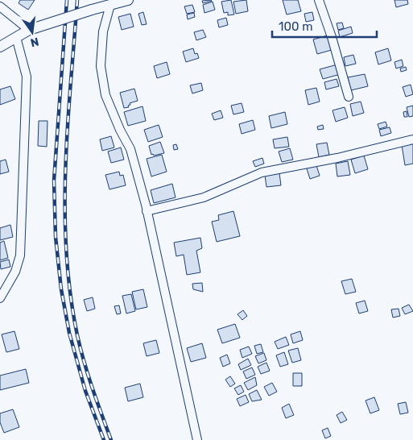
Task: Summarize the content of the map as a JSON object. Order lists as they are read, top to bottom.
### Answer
{
  "scale_bar": "100 m",
  "north": "bottom"
}
